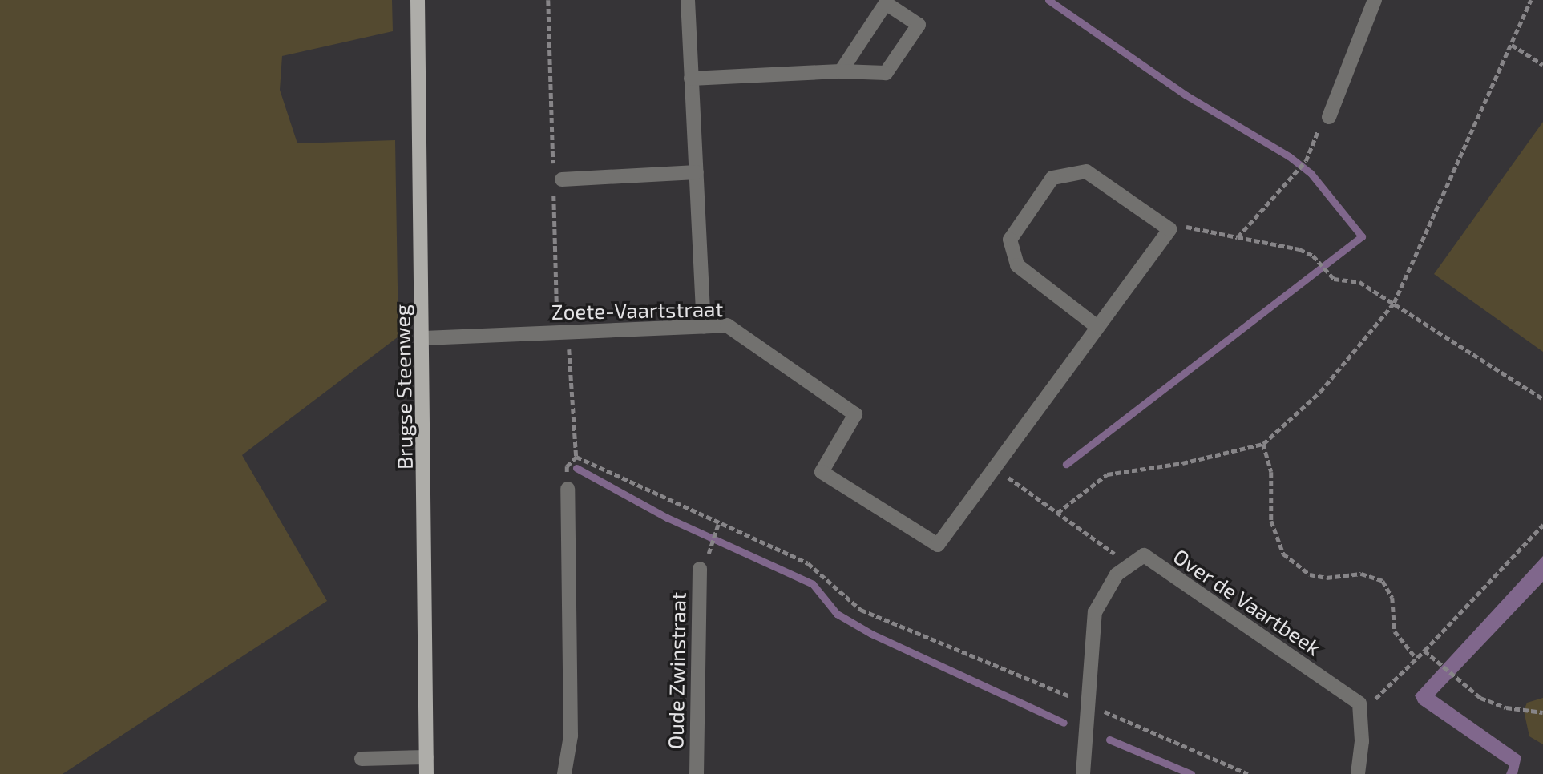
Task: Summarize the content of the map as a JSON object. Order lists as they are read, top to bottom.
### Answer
{
  "streets": {
    "main road": ["Brugse Steenweg"],
    "street": ["Zoete-Vaartstraat", "Over de Vaartbeek", "Oude Zwinstraat"]
  },
  "crossings": [
    ["Zoete-Vaartstraat", "Brugse Steenweg"]
  ]
}
